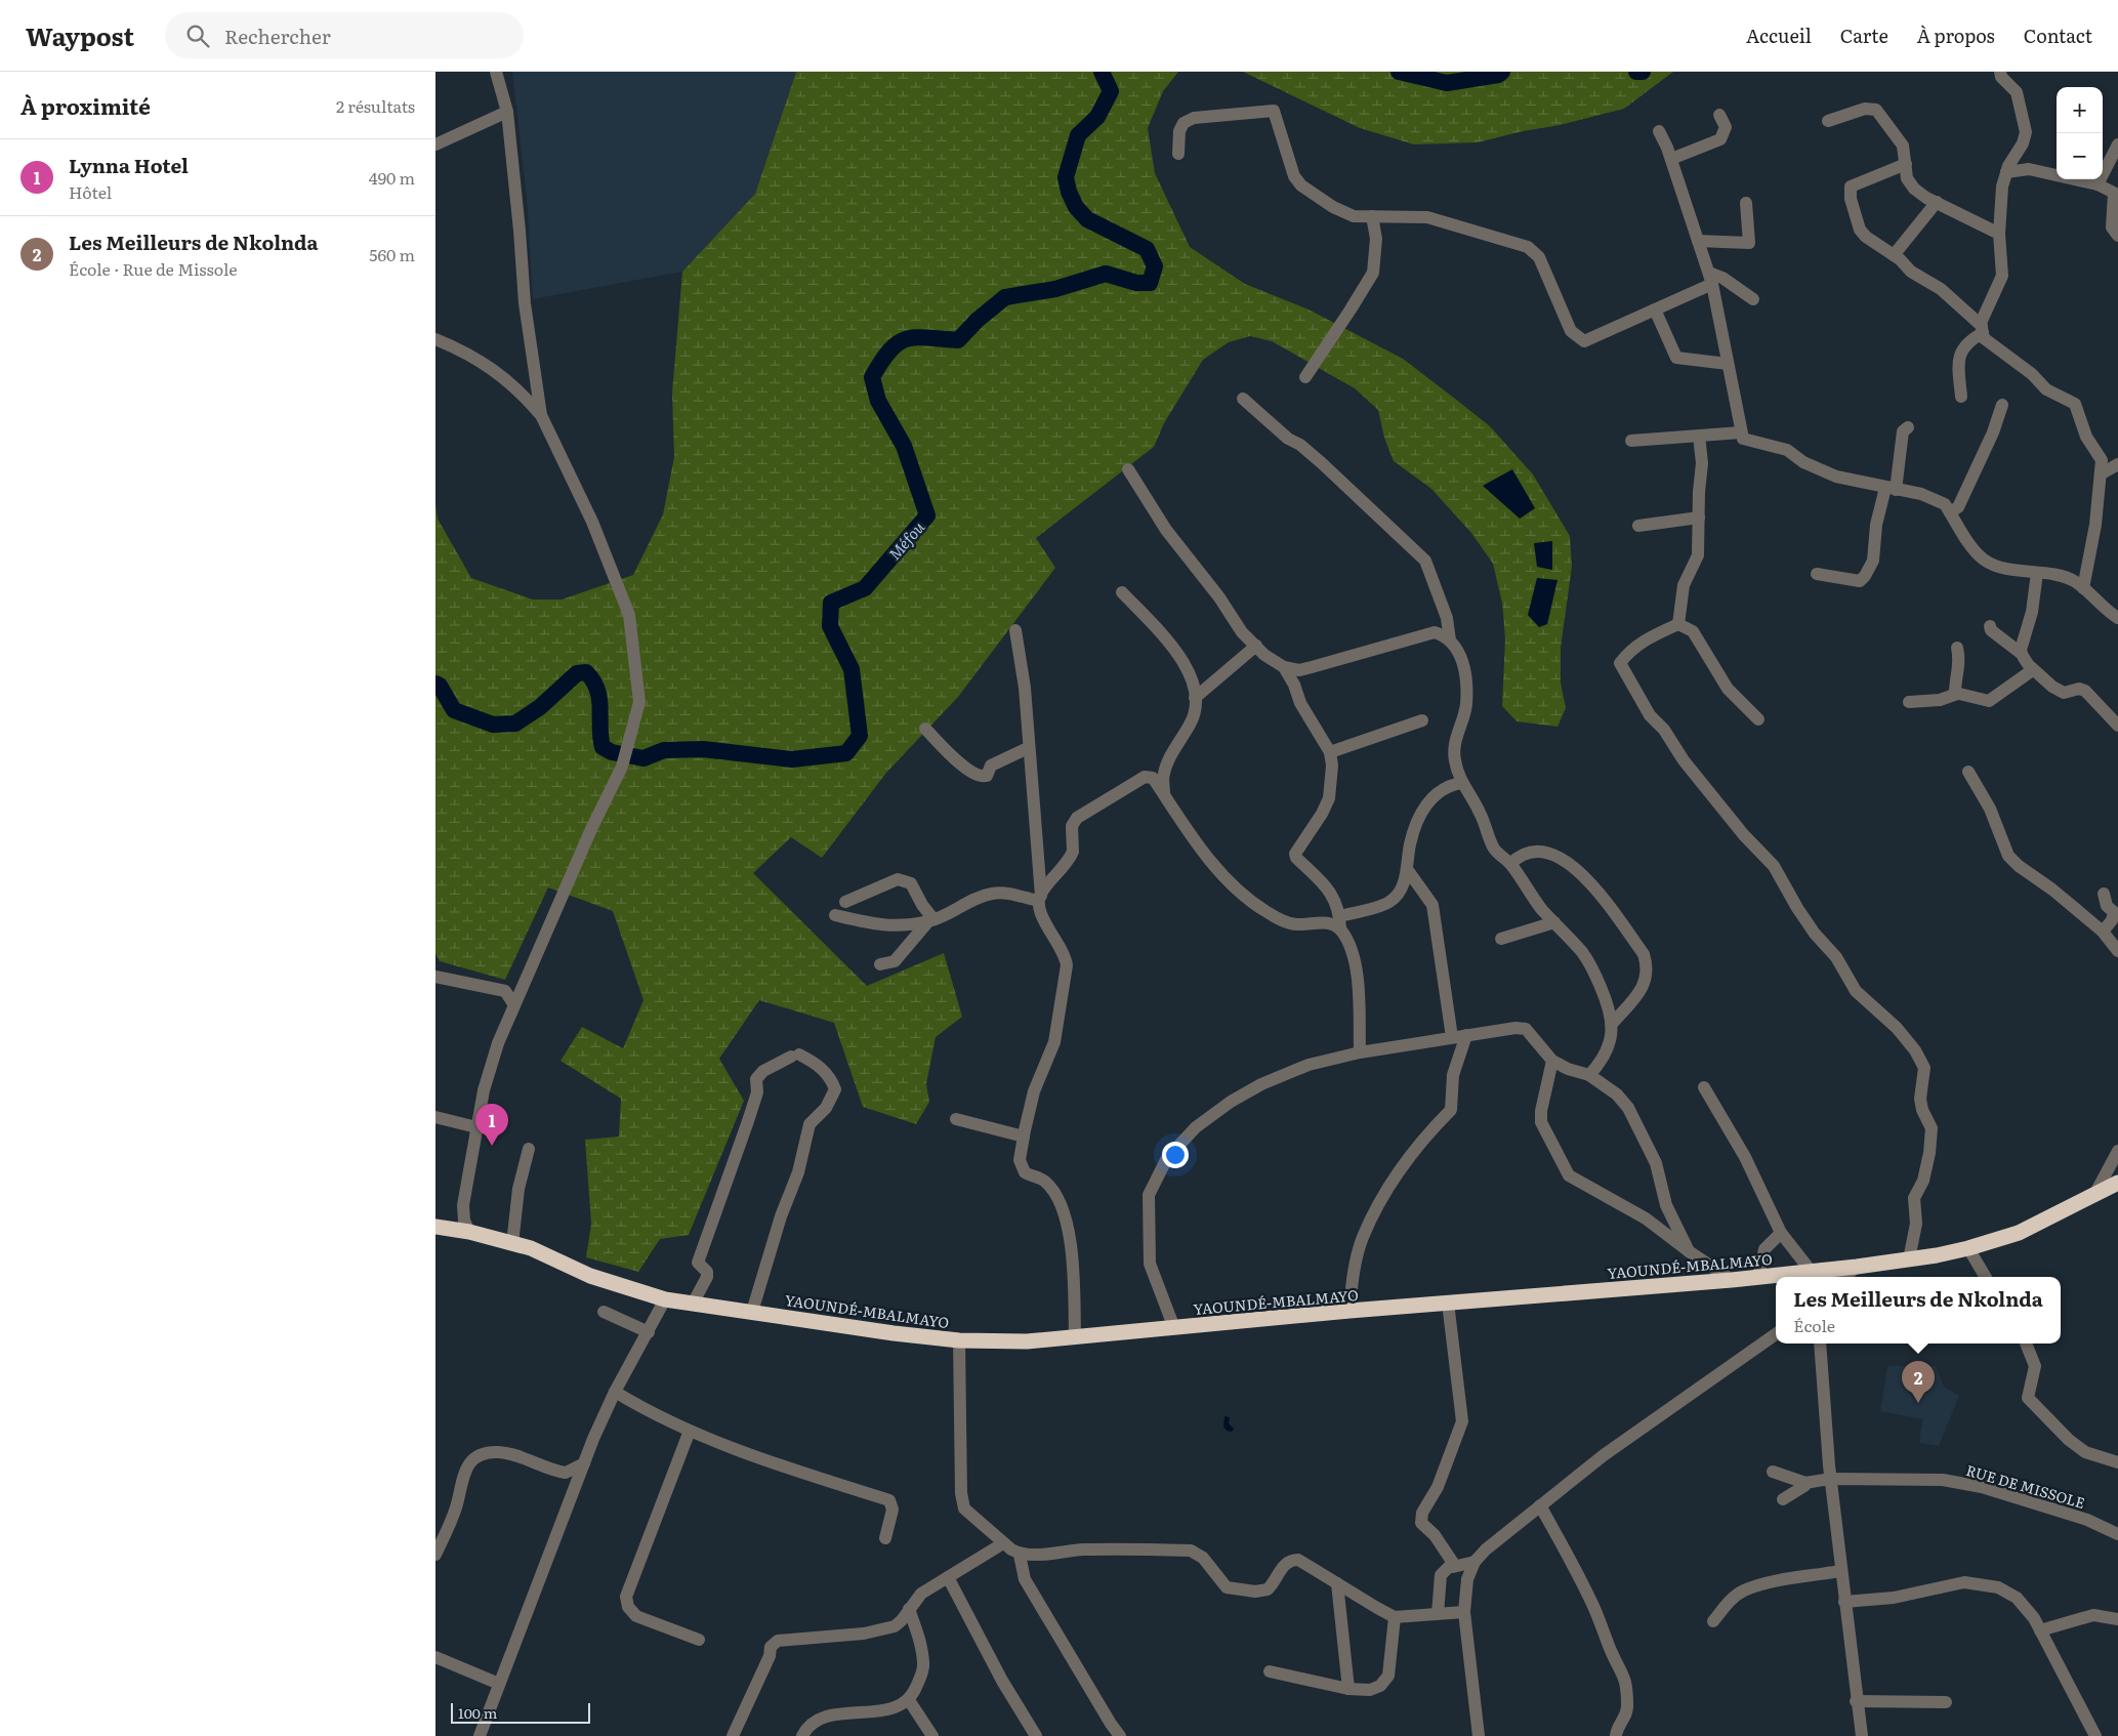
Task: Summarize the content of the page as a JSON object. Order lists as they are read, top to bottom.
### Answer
{
  "streets": {
    "highway": ["YAOUNDÉ-MBALMAYO"],
    "street": ["RUE DE MISSOLE"]
  },
  "water": ["Méfou"],
  "scale_bar": "100 m",
  "page": {
    "header": "Waypost",
    "search": "Rechercher",
    "nav": [
      "Accueil",
      "Carte",
      "À propos",
      "Contact"
    ],
    "heading": ["À proximité", "2 résultats"],
    "map_buttons": ["+", "−"],
    "list": [
      {
        "mark": "1",
        "name": "Lynna Hotel",
        "note": "Hôtel",
        "value": "490 m"
      },
      {
        "mark": "2",
        "name": "Les Meilleurs de Nkolnda",
        "note": "École · Rue de Missole",
        "value": "560 m"
      }
    ],
    "pins": ["1", "2"],
    "popup": ["Les Meilleurs de Nkolnda", "École"],
    "scale": "100 m"
  }
}
